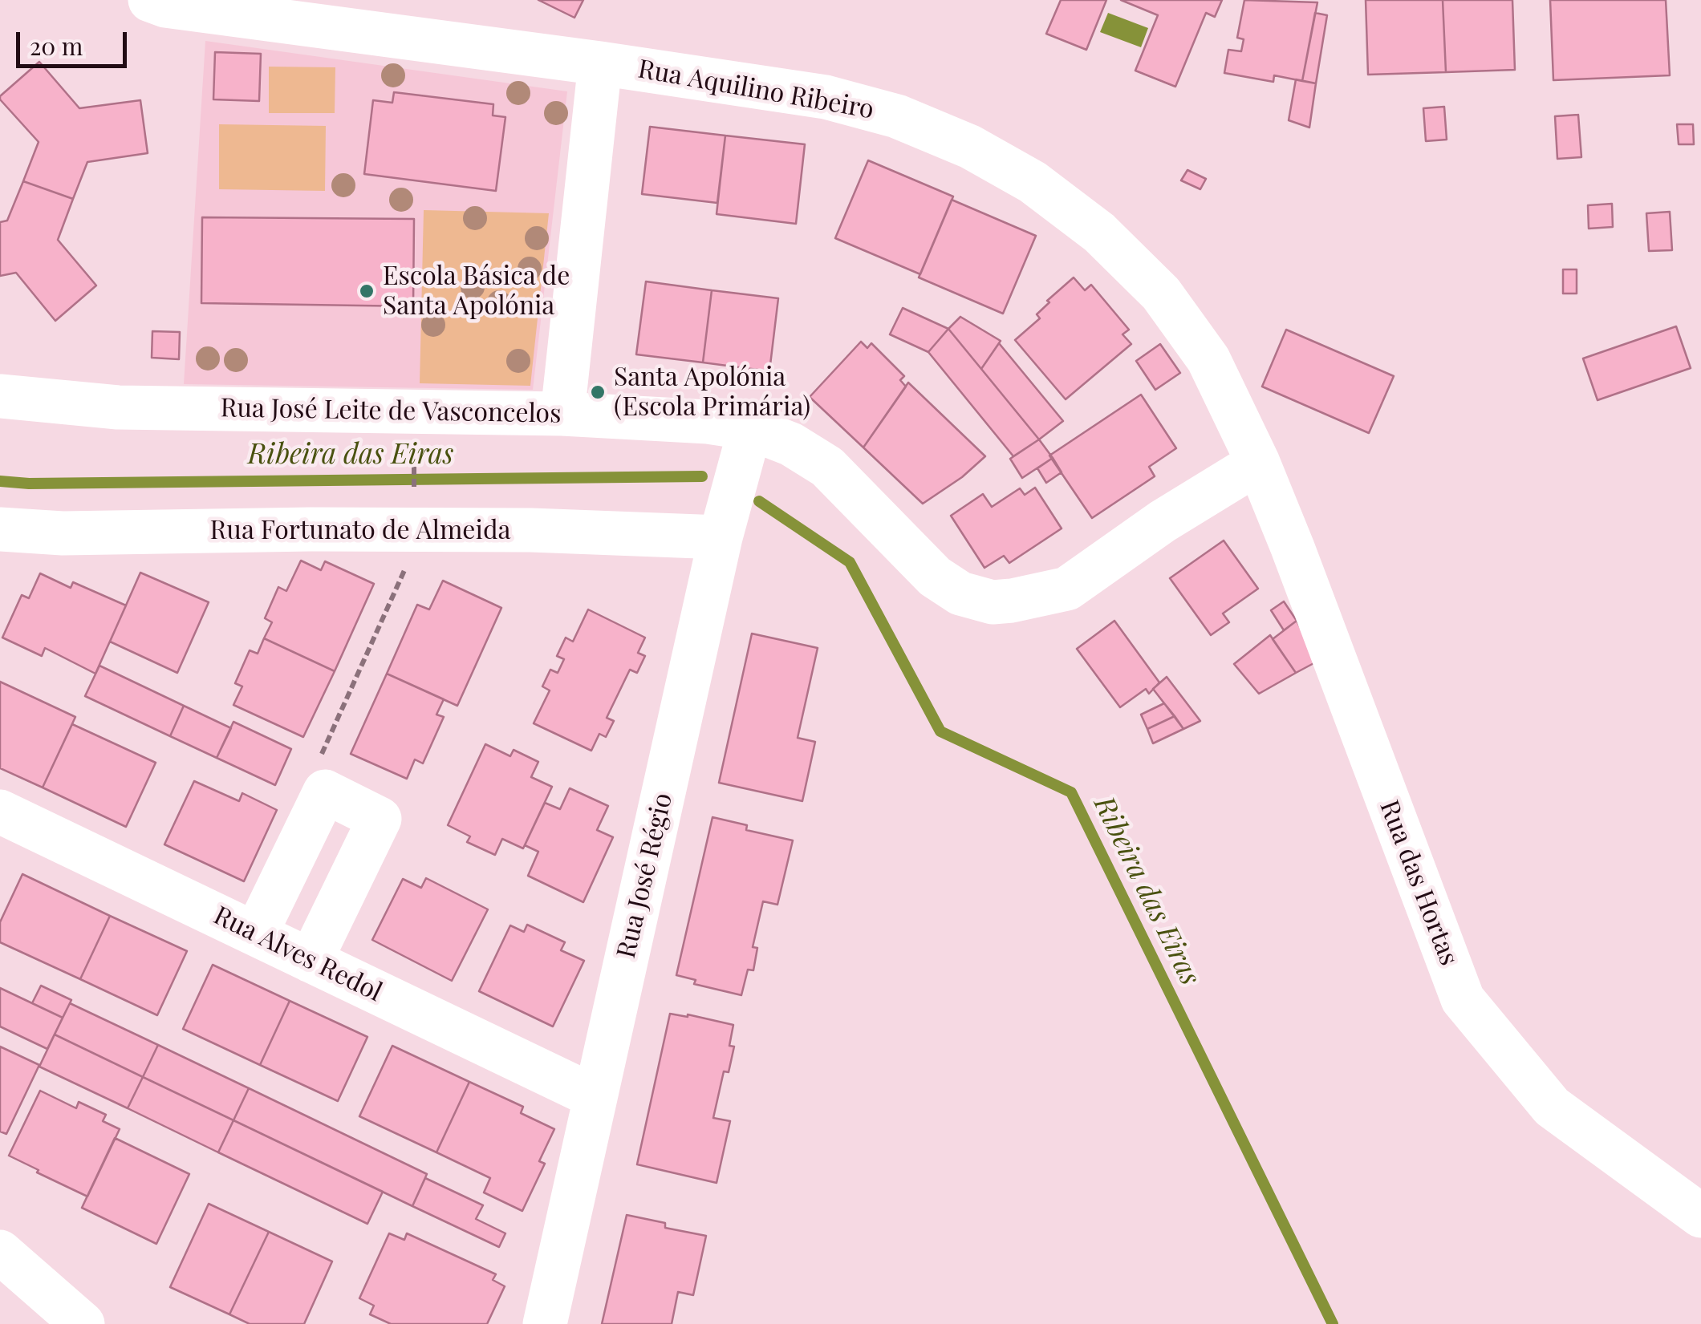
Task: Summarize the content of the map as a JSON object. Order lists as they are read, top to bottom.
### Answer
{
  "streets": {
    "street": [
      "Rua Aquilino Ribeiro",
      "Rua José Leite de Vasconcelos",
      "Rua Fortunato de Almeida",
      "Rua José Régio",
      "Rua das Hortas",
      "Rua Alves Redol"
    ]
  },
  "crossings": [
    ["Rua Aquilino Ribeiro", "Rua José Leite de Vasconcelos"],
    ["Rua Aquilino Ribeiro", "Rua das Hortas"],
    ["Rua José Leite de Vasconcelos", "Rua José Régio"],
    ["Rua José Leite de Vasconcelos", "Rua das Hortas"],
    ["Rua Fortunato de Almeida", "Rua José Régio"],
    ["Rua José Régio", "Rua Alves Redol"]
  ],
  "water": ["Ribeira das Eiras"],
  "places": ["Escola Básica de Santa Apolónia", "Santa Apolónia (Escola Primária)"],
  "scale_bar": "20 m"
}
